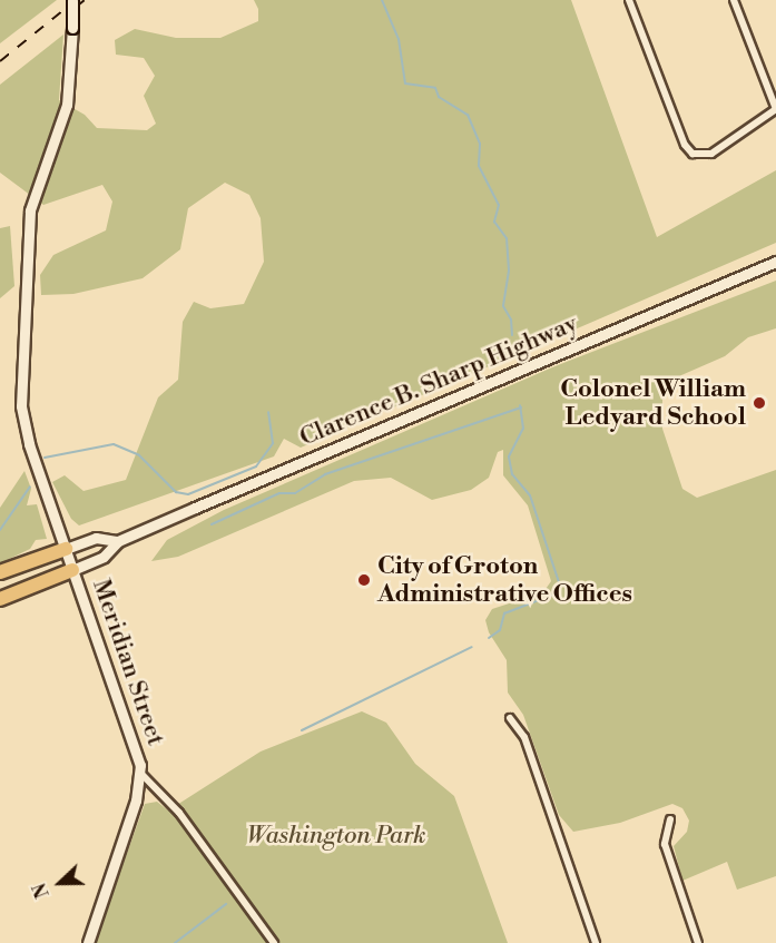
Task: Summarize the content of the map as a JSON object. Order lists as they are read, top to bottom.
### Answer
{
  "streets": {
    "street": ["Clarence B. Sharp Highway", "Meridian Street"]
  },
  "crossings": [
    ["Clarence B. Sharp Highway", "Meridian Street"]
  ],
  "parks": ["Washington Park"],
  "places": ["Colonel William Ledyard School", "City of Groton Administrative Offices"],
  "north": "left"
}
